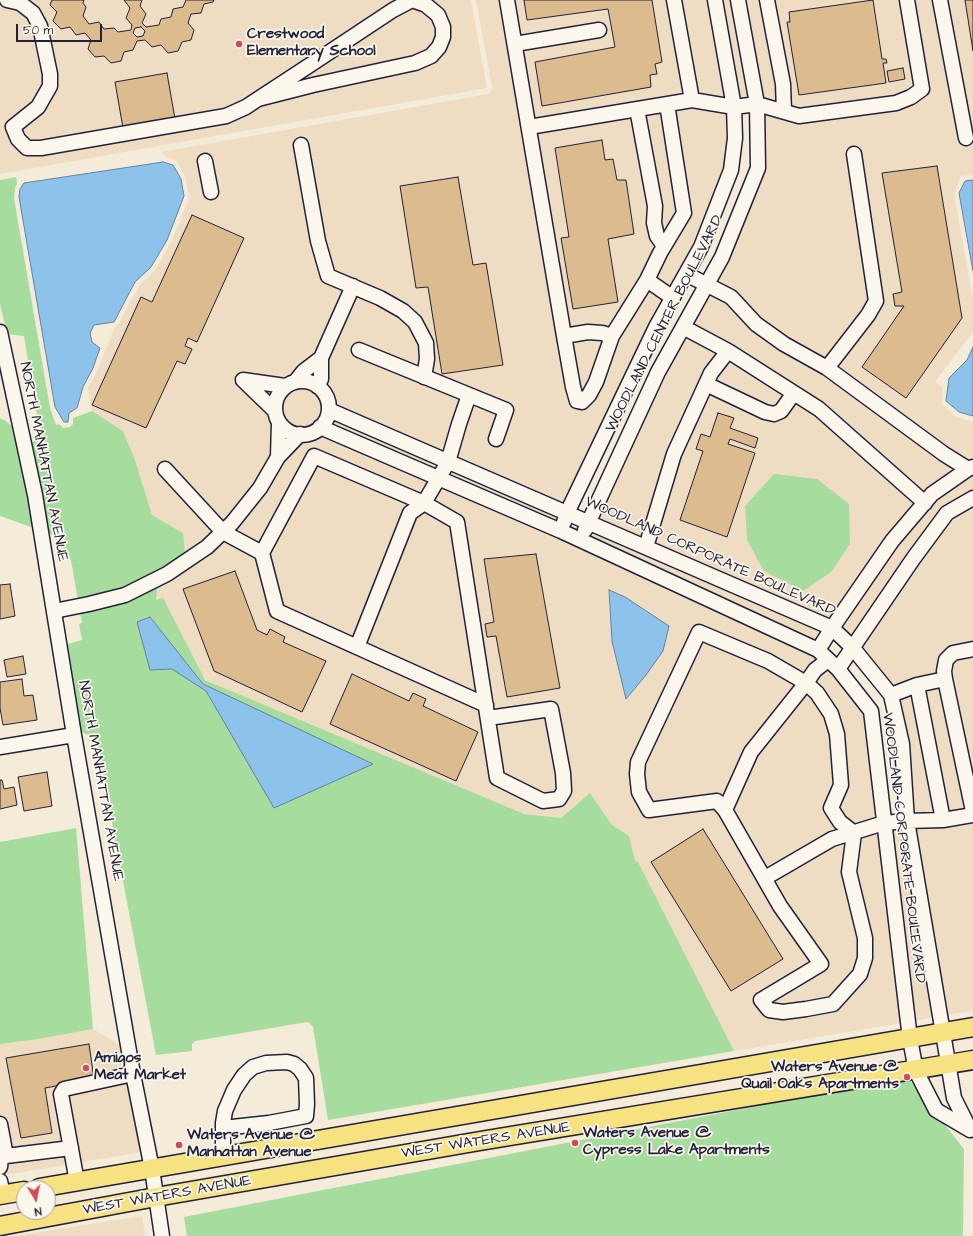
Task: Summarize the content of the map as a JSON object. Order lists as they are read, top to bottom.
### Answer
{
  "streets": {
    "main road": ["WEST WATERS AVENUE"],
    "street": ["WOODLAND CENTER BOULEVARD", "NORTH MANHATTAN AVENUE", "WOODLAND CORPORATE BOULEVARD"]
  },
  "crossings": [
    ["WOODLAND CENTER BOULEVARD", "WOODLAND CORPORATE BOULEVARD"],
    ["NORTH MANHATTAN AVENUE", "WEST WATERS AVENUE"],
    ["WOODLAND CORPORATE BOULEVARD", "WEST WATERS AVENUE"]
  ],
  "places": [
    "Crestwood Elementary School",
    "Amigos Meat Market",
    "Waters Avenue @ Quail Oaks Apartments",
    "Waters Avenue @ Cypress Lake Apartments",
    "Waters Avenue @ Manhattan Avenue"
  ],
  "scale_bar": "50 m",
  "north": "bottom"
}
